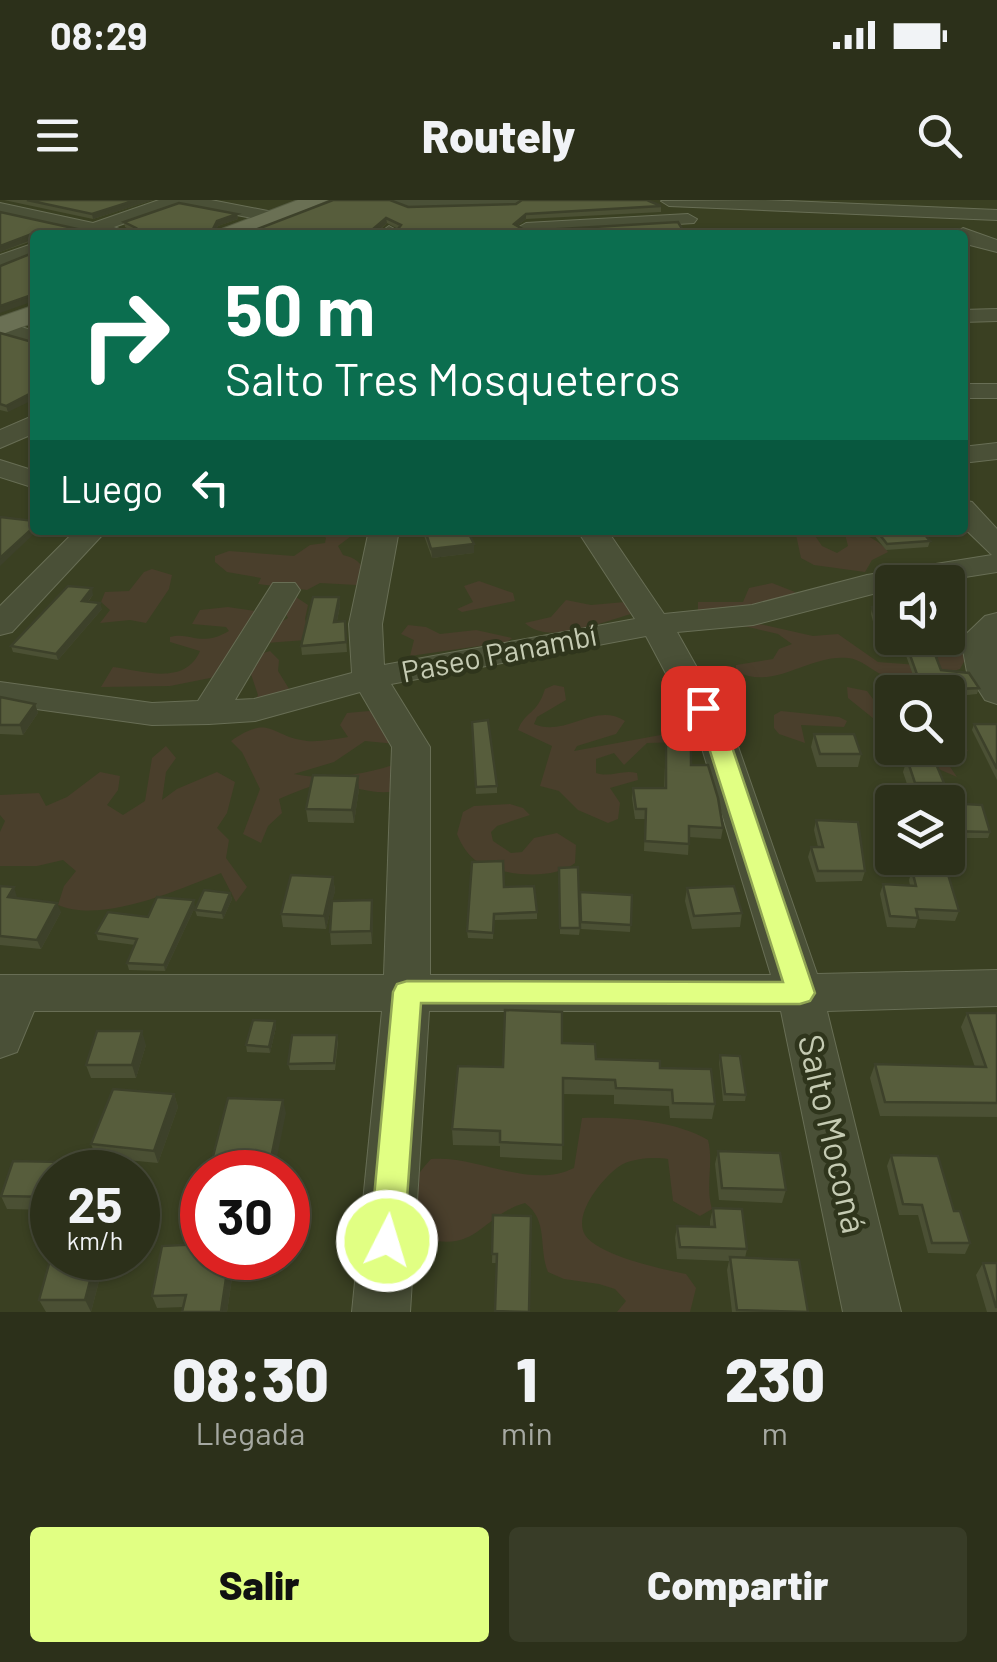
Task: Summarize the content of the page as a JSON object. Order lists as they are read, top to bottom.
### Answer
{
  "streets": {
    "street": ["Paseo Panambí", "Salto Moconá"]
  },
  "crossings": [
    ["Paseo Panambí", "Salto Moconá"]
  ],
  "page": {
    "status": "08:29",
    "header": "Routely",
    "turn": ["50 m", "Salto Tres Mosqueteros"],
    "then": "Luego",
    "speed": "25 km/h",
    "limit": "30",
    "eta": [
      "08:30",
      "Llegada",
      "1",
      "min",
      "230",
      "m"
    ],
    "buttons": ["Salir", "Compartir"]
  }
}
